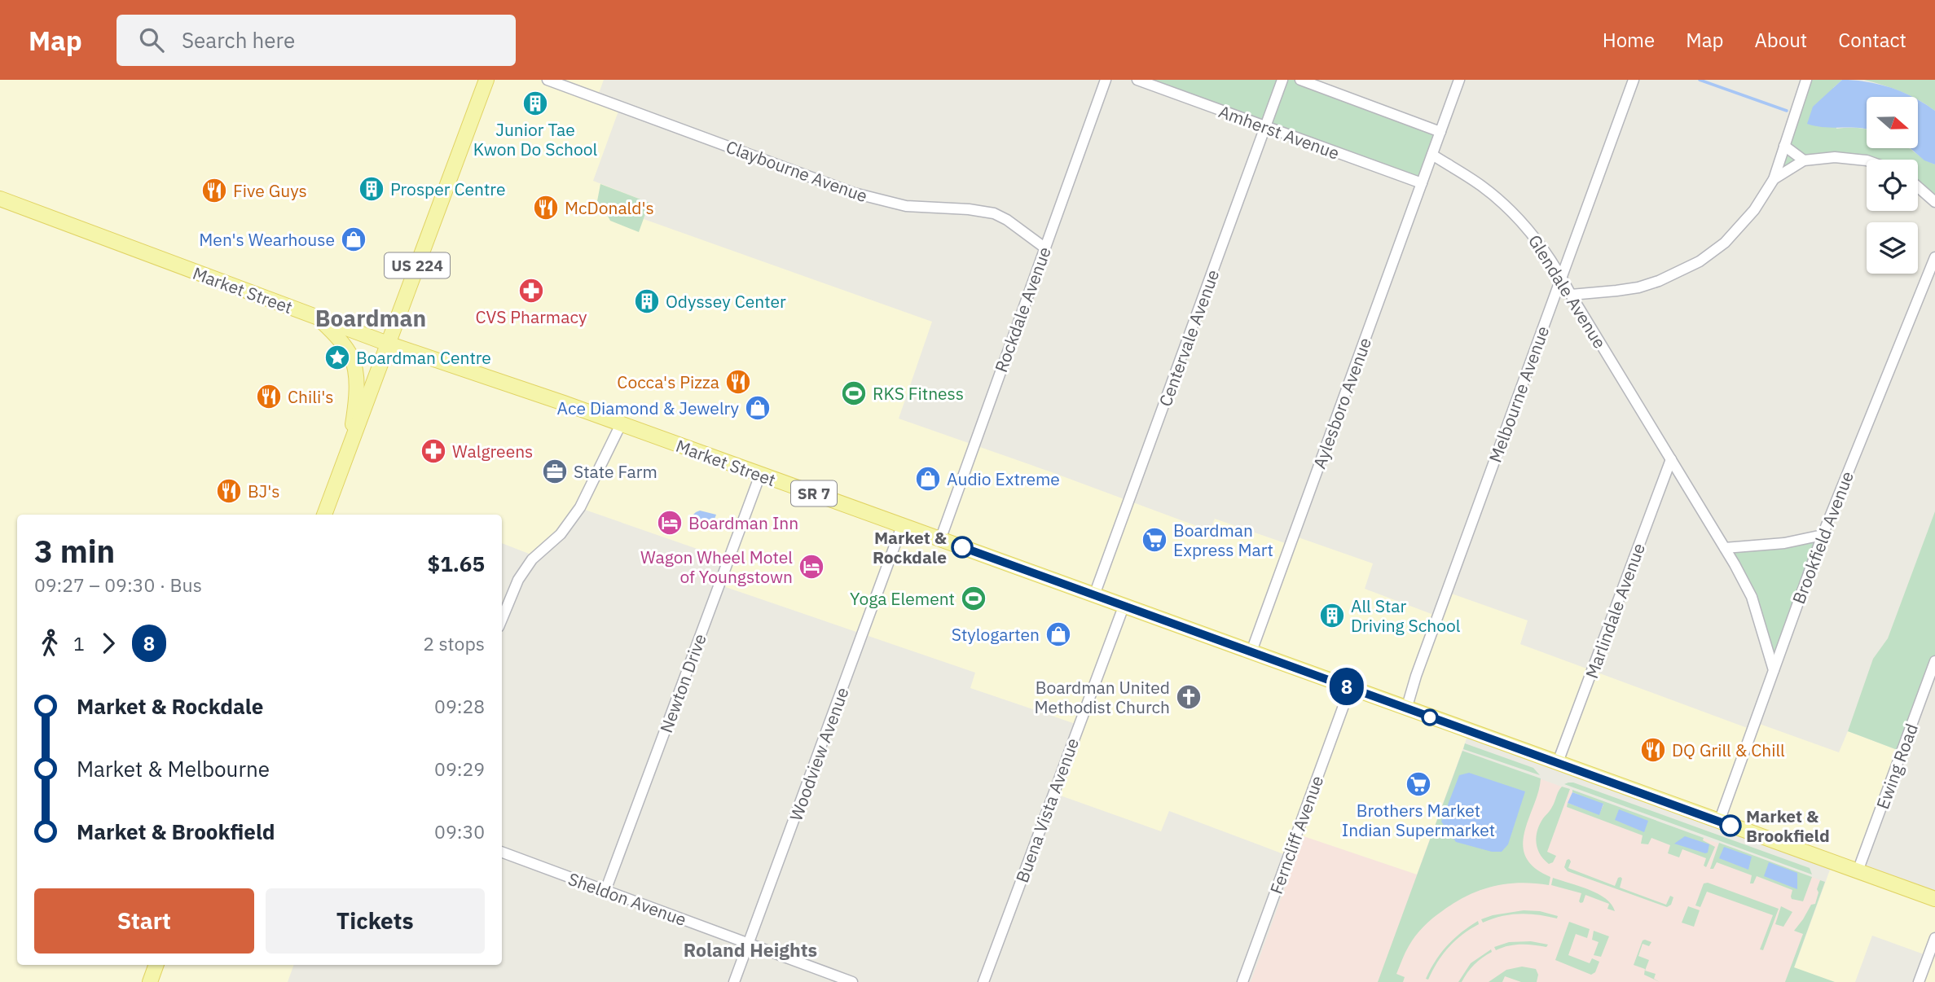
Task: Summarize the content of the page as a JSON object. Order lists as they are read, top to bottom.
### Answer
{
  "streets": {
    "main road": ["US 224", "Market Street", "SR 7"],
    "street": [
      "Amherst Avenue",
      "Claybourne Avenue",
      "Glendale Avenue",
      "Rockdale Avenue",
      "Centervale Avenue",
      "Melbourne Avenue",
      "Aylesboro Avenue",
      "Brookfield Avenue",
      "Marlindale Avenue",
      "Newton Drive",
      "Woodview Avenue",
      "Ewing Road",
      "Buena Vista Avenue",
      "Ferncliff Avenue",
      "Sheldon Avenue"
    ]
  },
  "crossings": [
    ["Amherst Avenue", "Centervale Avenue"],
    ["Amherst Avenue", "Aylesboro Avenue"],
    ["Claybourne Avenue", "Rockdale Avenue"],
    ["US 224", "Market Street"],
    ["Market Street", "Rockdale Avenue"],
    ["Market Street", "Centervale Avenue"],
    ["Market Street", "Melbourne Avenue"],
    ["Market Street", "Aylesboro Avenue"],
    ["Market Street", "Brookfield Avenue"],
    ["Market Street", "Marlindale Avenue"],
    ["Market Street", "Newton Drive"],
    ["Market Street", "Woodview Avenue"],
    ["Market Street", "Ewing Road"],
    ["Market Street", "Buena Vista Avenue"],
    ["Market Street", "Ferncliff Avenue"],
    ["Glendale Avenue", "Melbourne Avenue"],
    ["Glendale Avenue", "Aylesboro Avenue"],
    ["Glendale Avenue", "Brookfield Avenue"],
    ["Glendale Avenue", "Marlindale Avenue"],
    ["Newton Drive", "Sheldon Avenue"],
    ["Woodview Avenue", "Sheldon Avenue"]
  ],
  "districts": ["Boardman", "Roland Heights"],
  "places": {
    "building": [
      "Junior Tae Kwon Do School",
      "Prosper Centre",
      "Odyssey Center",
      "All Star Driving School"
    ],
    "restaurant": [
      "Five Guys",
      "McDonald's",
      "Cocca's Pizza",
      "Chili's",
      "BJ's",
      "DQ Grill & Chill"
    ],
    "shop": [
      "Men's Wearhouse",
      "Ace Diamond & Jewelry",
      "Audio Extreme",
      "Stylogarten"
    ],
    "pharmacy": ["CVS Pharmacy", "Walgreens"],
    "place": ["Boardman Centre"],
    "sports": ["RKS Fitness", "Yoga Element"],
    "office": ["State Farm"],
    "hotel": ["Boardman Inn", "Wagon Wheel Motel of Youngstown"],
    "supermarket": ["Boardman Express Mart", "Brothers Market Indian Supermarket"],
    "other": ["Market & Rockdale", "Market & Brookfield"],
    "church": ["Boardman United Methodist Church"]
  },
  "lines": ["bus line 8"],
  "north": "right",
  "page": {
    "header": "Map",
    "search": "Search here",
    "nav": [
      "Home",
      "Map",
      "About",
      "Contact"
    ],
    "on_map": "8",
    "heading": ["3 min", "09:27 – 09:30 · Bus", "$1.65"],
    "legs": ["1", "8", "2 stops"],
    "list": [
      {
        "name": "Market & Rockdale",
        "value": "09:28"
      },
      {
        "name": "Market & Melbourne",
        "value": "09:29"
      },
      {
        "name": "Market & Brookfield",
        "value": "09:30"
      }
    ],
    "buttons": ["Start", "Tickets"]
  }
}
